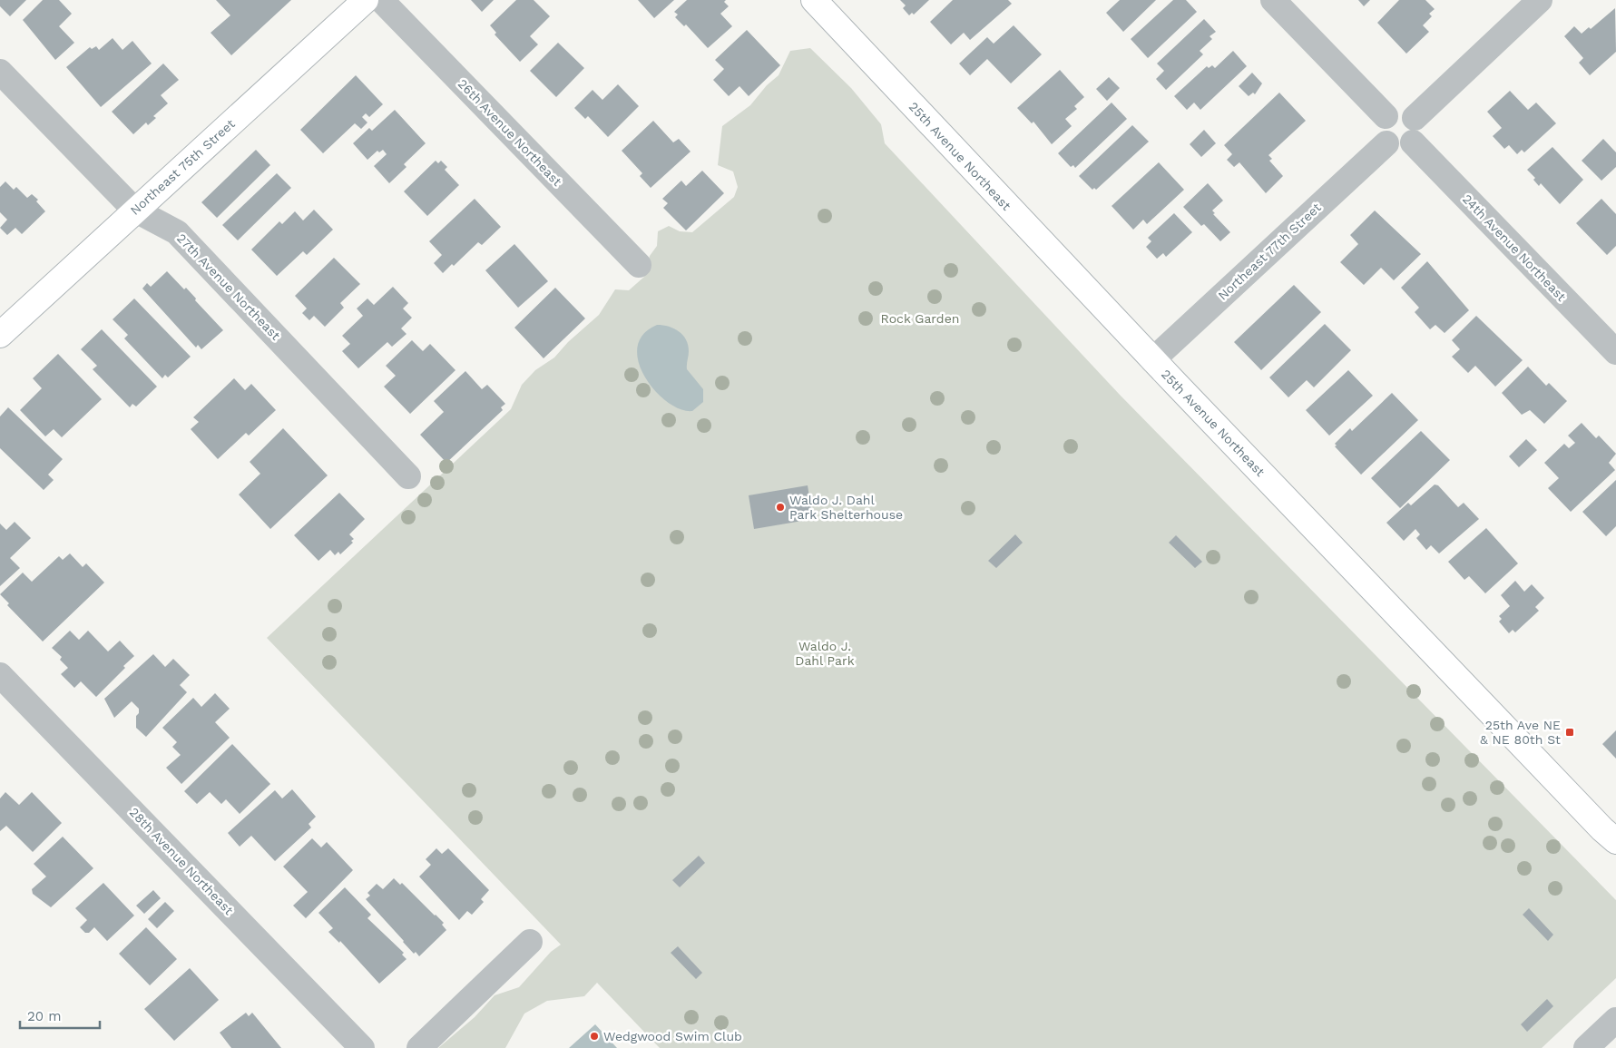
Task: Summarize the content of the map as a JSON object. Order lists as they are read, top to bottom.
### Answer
{
  "streets": {
    "main road": ["25th Avenue Northeast", "Northeast 75th Street"],
    "street": [
      "26th Avenue Northeast",
      "24th Avenue Northeast",
      "Northeast 77th Street",
      "27th Avenue Northeast",
      "28th Avenue Northeast"
    ]
  },
  "crossings": [
    ["25th Avenue Northeast", "Northeast 77th Street"],
    ["Northeast 75th Street", "27th Avenue Northeast"],
    ["24th Avenue Northeast", "Northeast 77th Street"]
  ],
  "parks": ["Rock Garden", "Waldo J. Dahl Park"],
  "places": {
    "other": ["Waldo J. Dahl Park Shelterhouse", "Wedgwood Swim Club"],
    "transit": ["25th Ave NE & NE 80th St"]
  },
  "scale_bar": "20 m"
}
